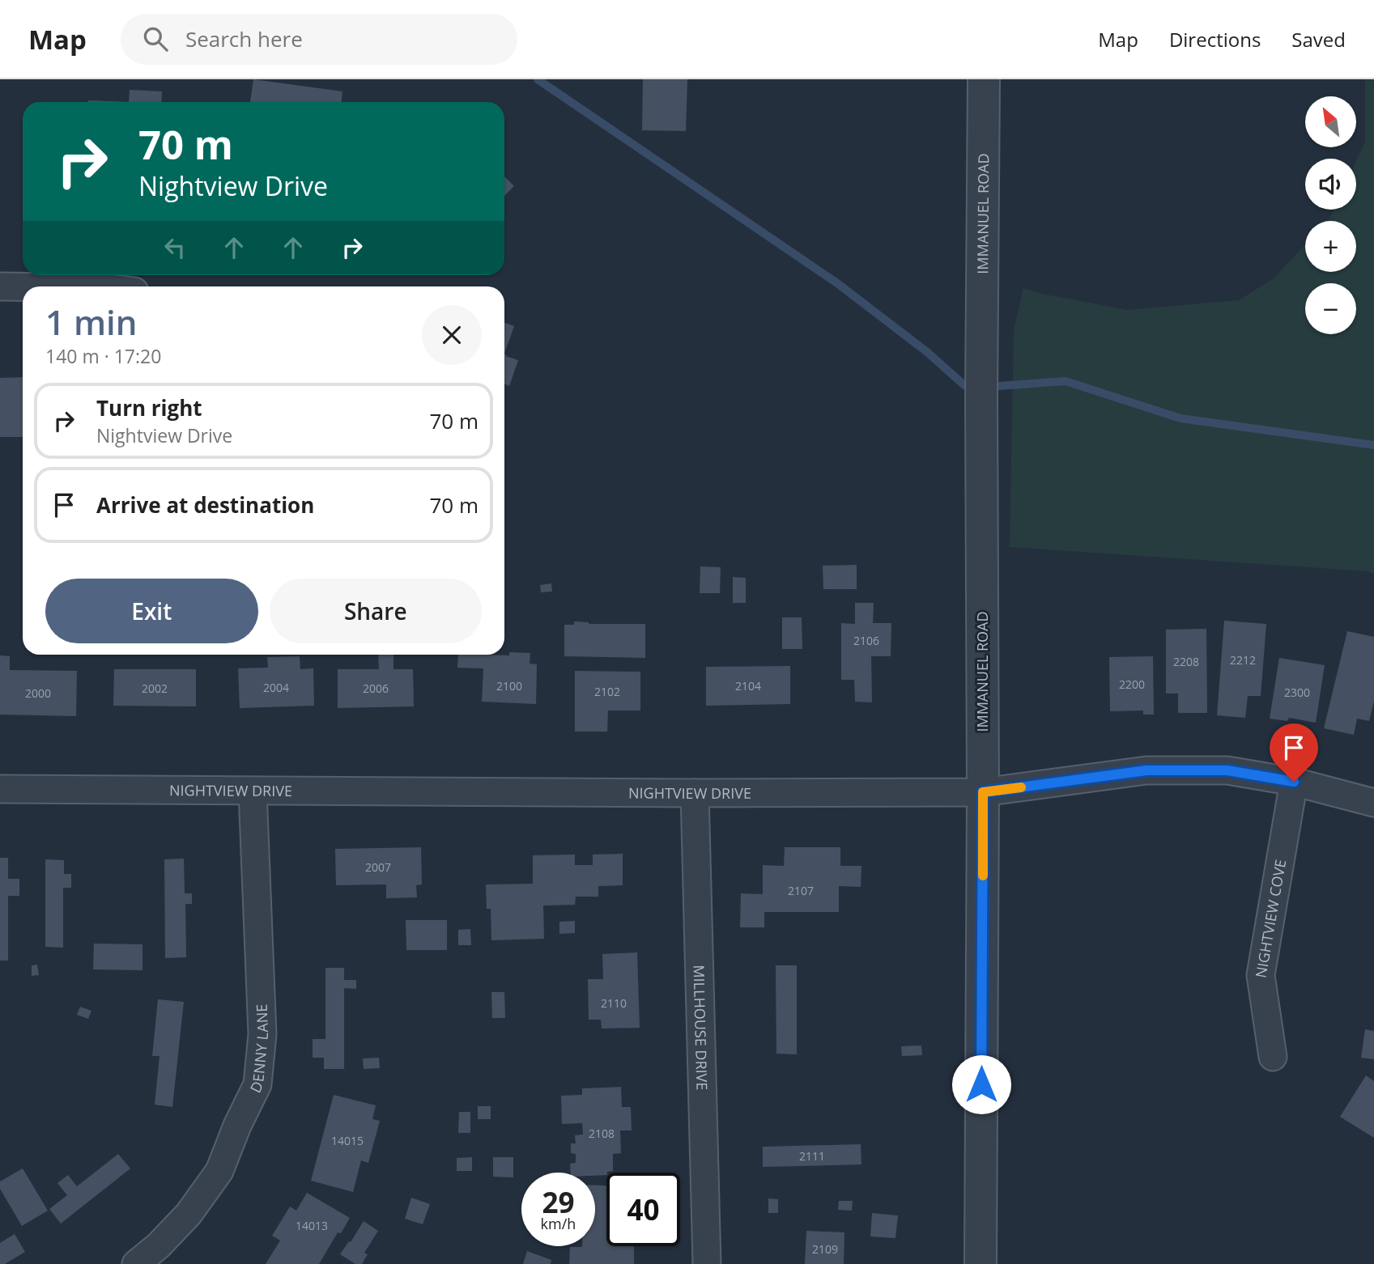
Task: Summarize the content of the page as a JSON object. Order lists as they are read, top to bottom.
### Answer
{
  "streets": {
    "street": [
      "IMMANUEL ROAD",
      "NIGHTVIEW DRIVE",
      "NIGHTVIEW COVE",
      "MILLHOUSE DRIVE",
      "DENNY LANE"
    ]
  },
  "crossings": [
    ["IMMANUEL ROAD", "NIGHTVIEW DRIVE"],
    ["NIGHTVIEW DRIVE", "NIGHTVIEW COVE"],
    ["NIGHTVIEW DRIVE", "MILLHOUSE DRIVE"],
    ["NIGHTVIEW DRIVE", "DENNY LANE"]
  ],
  "house_numbers": [
    "2106",
    "2212",
    "2208",
    "2200",
    "2100",
    "2104",
    "2004",
    "2002",
    "2006",
    "2102",
    "2300",
    "2000",
    "2007",
    "2107",
    "2110",
    "2108",
    "14015",
    "2111",
    "14013",
    "2109"
  ],
  "north": "top left",
  "page": {
    "header": "Map",
    "search": "Search here",
    "nav": ["Map", "Directions", "Saved"],
    "map_buttons": ["+", "−"],
    "turn": ["70 m", "Nightview Drive"],
    "heading": ["1 min", "140 m · 17:20"],
    "list": [
      {
        "name": "Turn right",
        "note": "Nightview Drive",
        "value": "70 m"
      },
      {
        "name": "Arrive at destination",
        "value": "70 m"
      }
    ],
    "buttons": ["Exit", "Share"],
    "speed": "29 km/h",
    "limit": "40"
  }
}
